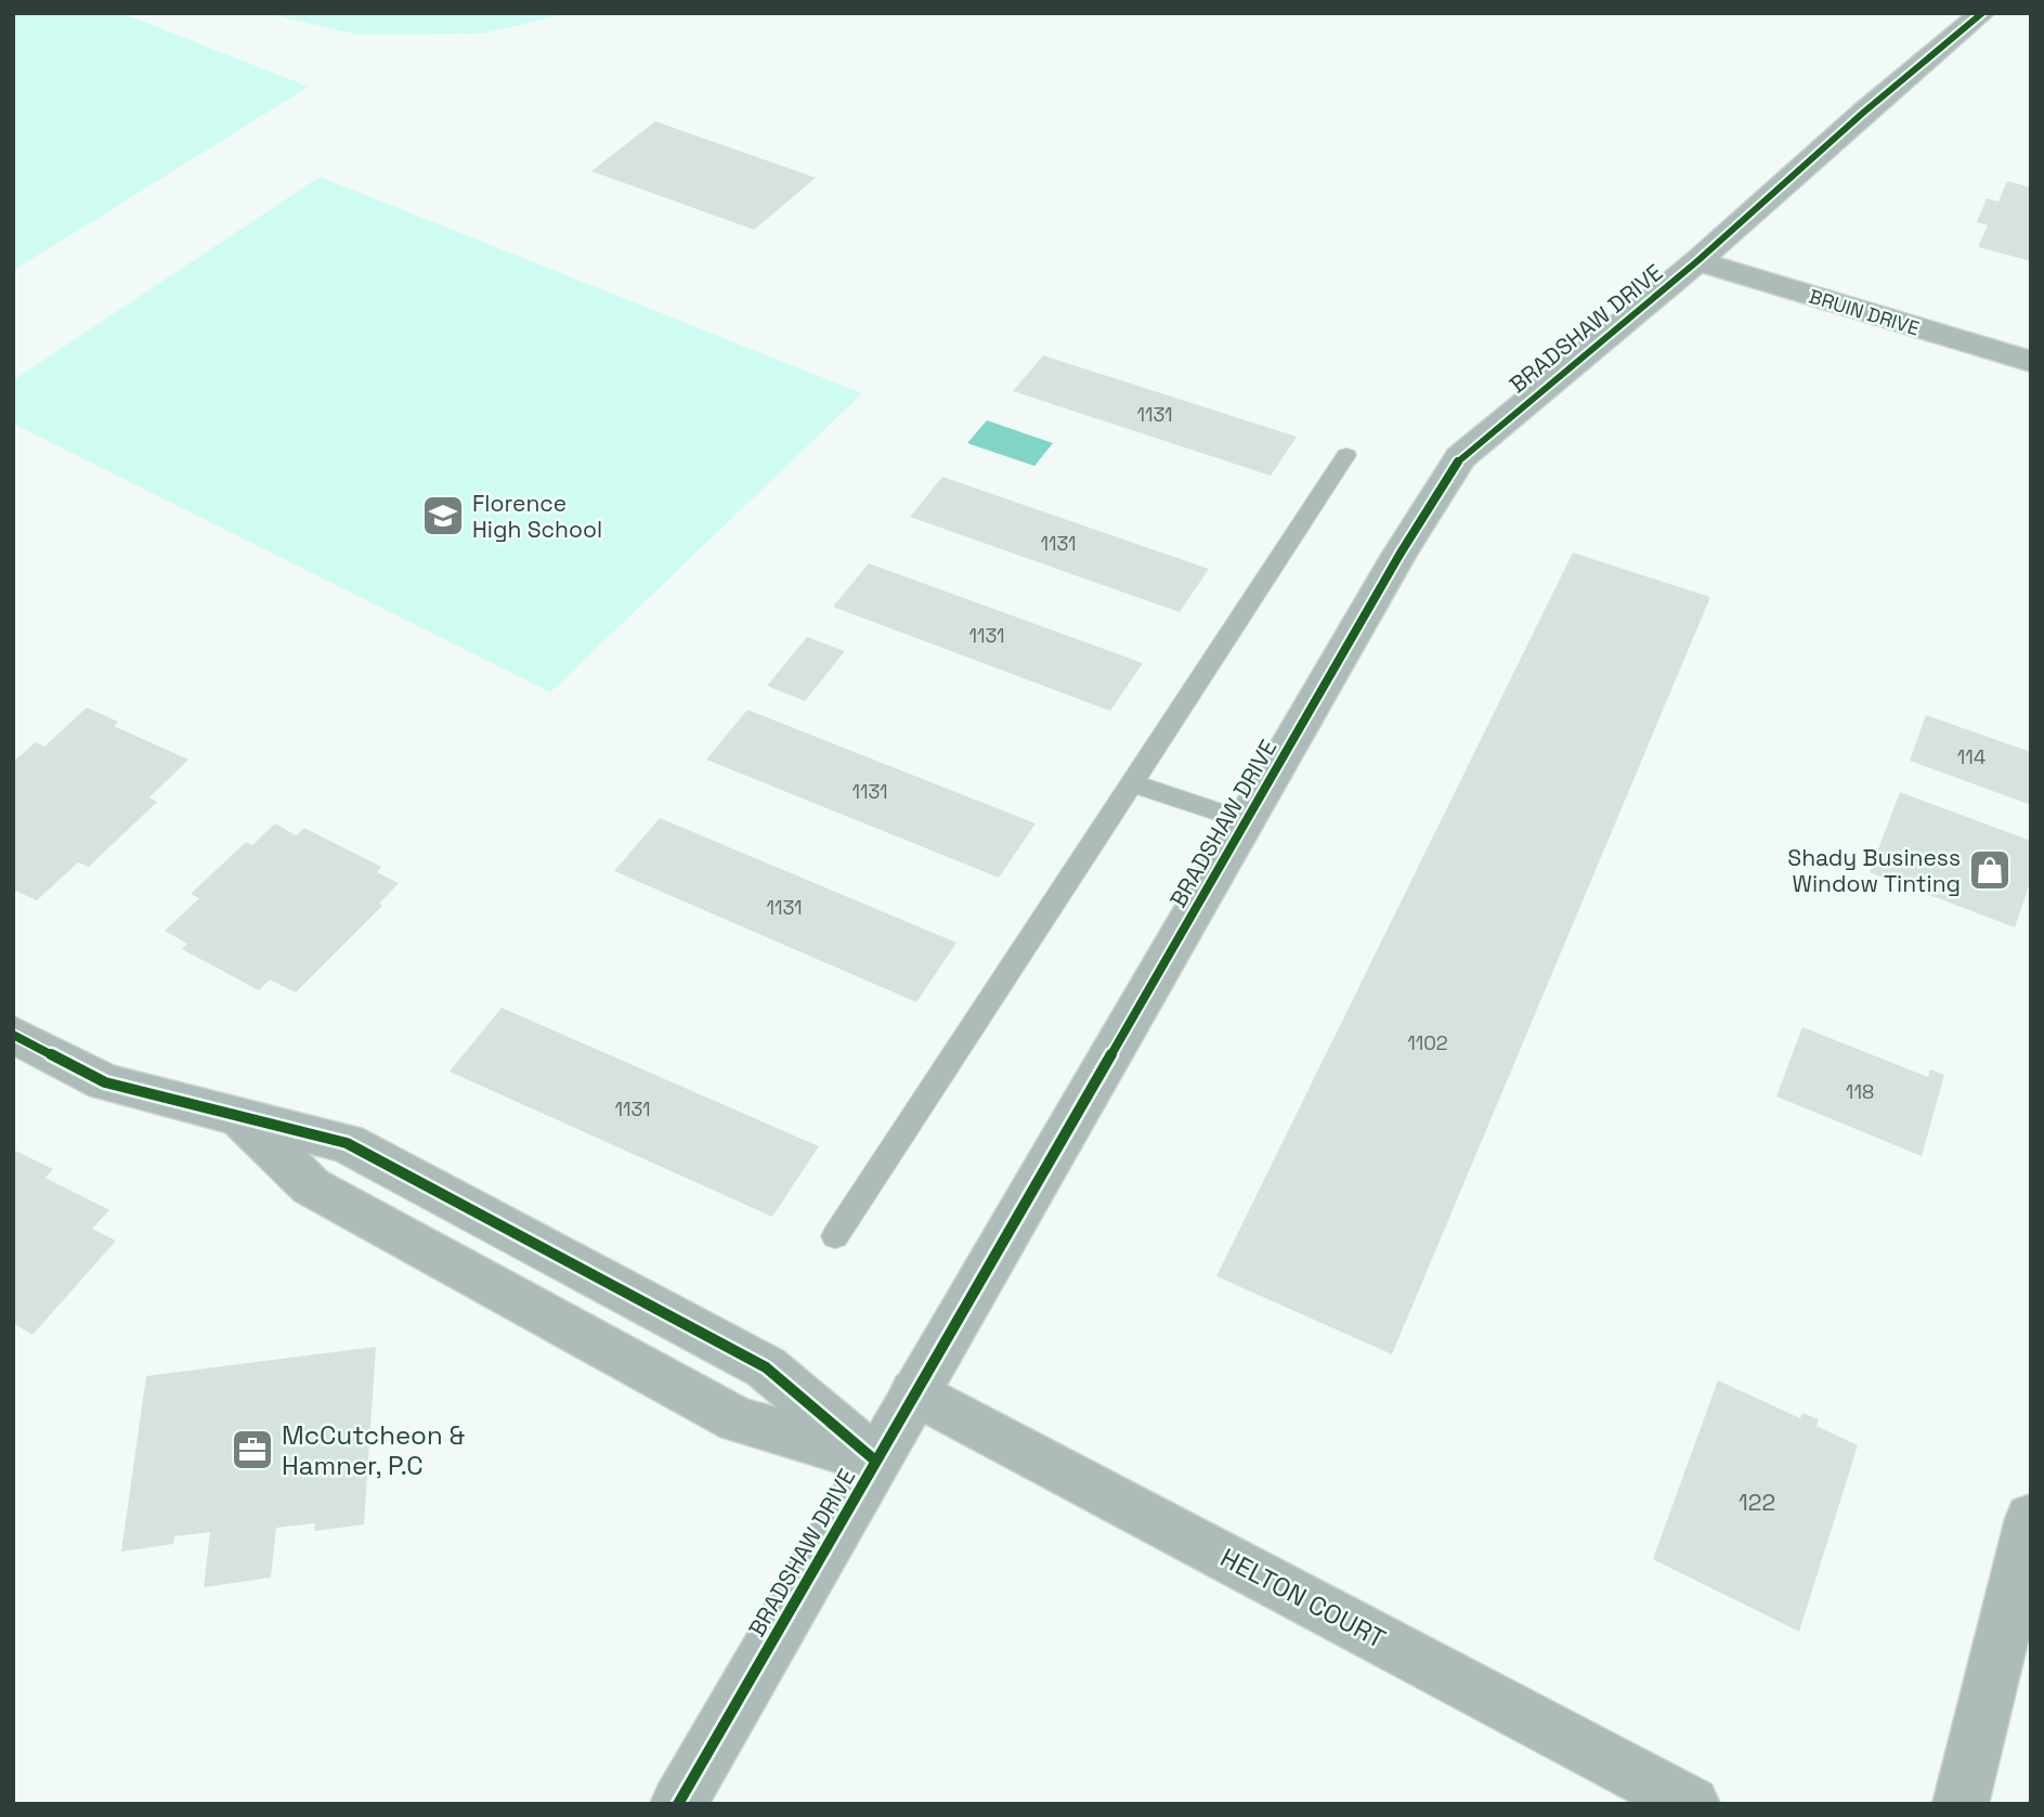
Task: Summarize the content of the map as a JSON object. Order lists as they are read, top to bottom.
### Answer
{
  "streets": {
    "street": ["BRUIN DRIVE", "BRADSHAW DRIVE", "HELTON COURT"]
  },
  "crossings": [
    ["BRUIN DRIVE", "BRADSHAW DRIVE"],
    ["BRADSHAW DRIVE", "HELTON COURT"]
  ],
  "places": {
    "school or university": ["Florence High School"],
    "shop": ["Shady Business Window Tinting"],
    "office": ["McCutcheon & Hamner, P.C"]
  },
  "house_numbers": [
    "1131",
    "1131",
    "1131",
    "114",
    "1131",
    "1131",
    "1102",
    "118",
    "1131",
    "122"
  ]
}
